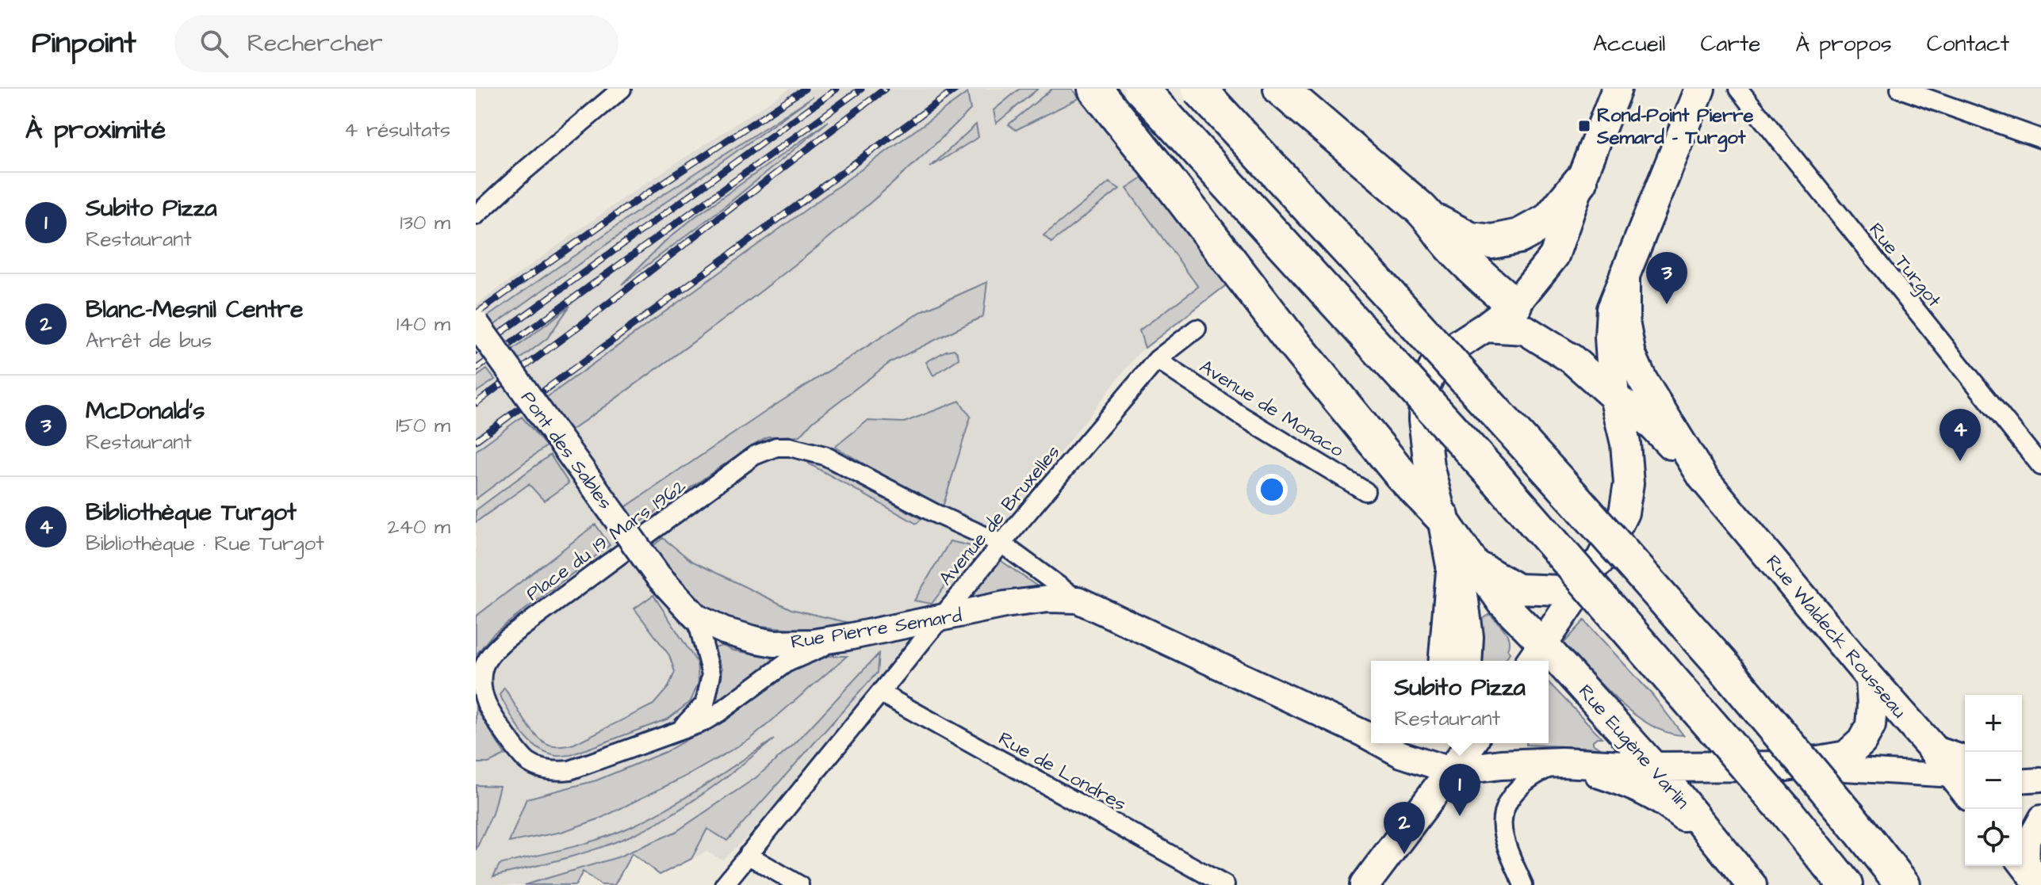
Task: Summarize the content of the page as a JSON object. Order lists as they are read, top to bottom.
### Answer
{
  "streets": {
    "main road": [
      "Pont des Sables",
      "Rue Pierre Semard",
      "Rue Waldeck Rousseau",
      "Rue Eugène Varlin"
    ],
    "street": [
      "Rue Turgot",
      "Avenue de Monaco",
      "Avenue de Bruxelles",
      "Place du 19 Mars 1962",
      "Rue de Londres"
    ]
  },
  "crossings": [
    ["Avenue de Monaco", "Avenue de Bruxelles"],
    ["Pont des Sables", "Rue Pierre Semard"],
    ["Avenue de Bruxelles", "Place du 19 Mars 1962"],
    ["Avenue de Bruxelles", "Rue Pierre Semard"],
    ["Avenue de Bruxelles", "Rue de Londres"],
    ["Place du 19 Mars 1962", "Rue Pierre Semard"]
  ],
  "places": {
    "transit": ["Rond-Point Pierre Semard - Turgot"]
  },
  "page": {
    "header": "Pinpoint",
    "search": "Rechercher",
    "nav": [
      "Accueil",
      "Carte",
      "À propos",
      "Contact"
    ],
    "heading": ["À proximité", "4 résultats"],
    "list": [
      {
        "mark": "1",
        "name": "Subito Pizza",
        "note": "Restaurant",
        "value": "130 m"
      },
      {
        "mark": "2",
        "name": "Blanc-Mesnil Centre",
        "note": "Arrêt de bus",
        "value": "140 m"
      },
      {
        "mark": "3",
        "name": "McDonald's",
        "note": "Restaurant",
        "value": "150 m"
      },
      {
        "mark": "4",
        "name": "Bibliothèque Turgot",
        "note": "Bibliothèque · Rue Turgot",
        "value": "240 m"
      }
    ],
    "pins": [
      "3",
      "4",
      "1",
      "2"
    ],
    "popup": ["Subito Pizza", "Restaurant"],
    "map_buttons": ["+", "−"]
  }
}
